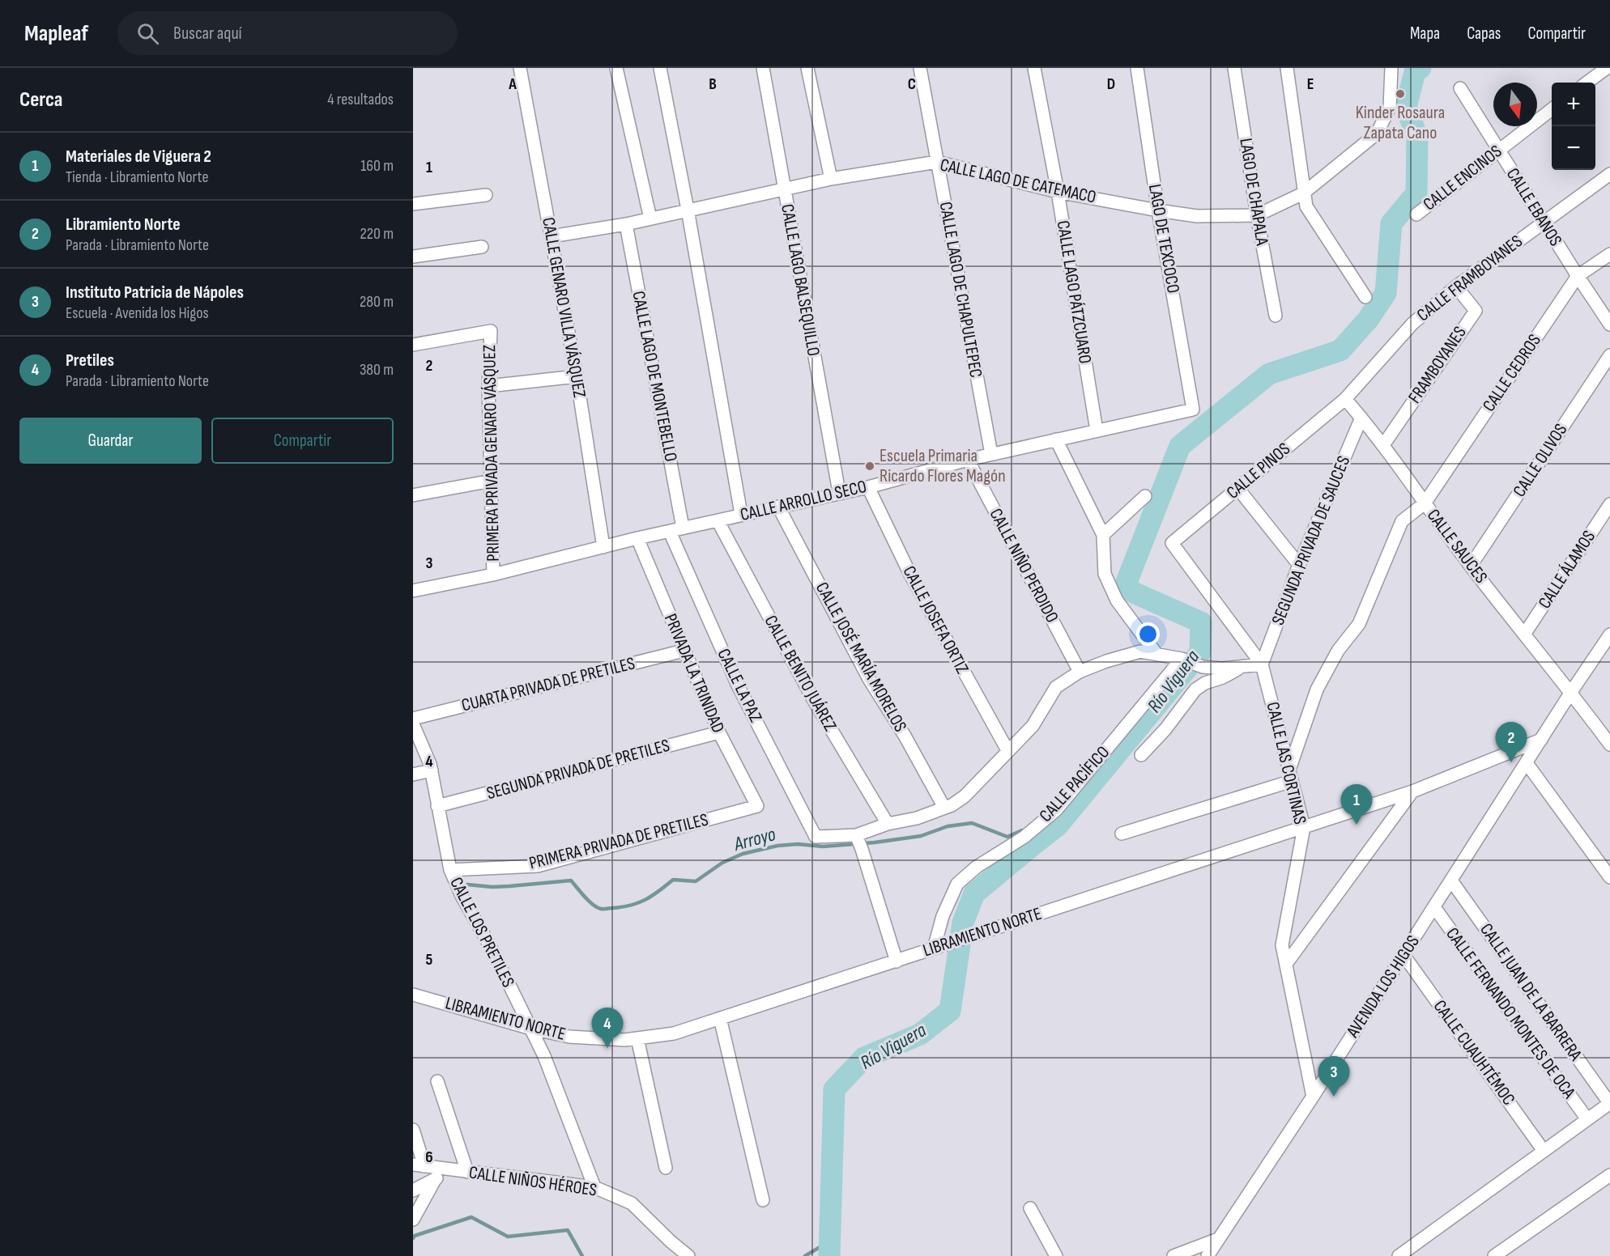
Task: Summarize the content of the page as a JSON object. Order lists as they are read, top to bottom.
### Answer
{
  "streets": {
    "street": [
      "CALLE ENCINOS",
      "CALLE LAGO DE CATEMACO",
      "LAGO DE CHAPALA",
      "CALLE EBANOS",
      "LAGO DE TEXCOCO",
      "CALLE FRAMBOYANES",
      "CALLE LAGO BALSEQUILLO",
      "CALLE LAGO DE CHAPULTEPEC",
      "CALLE LAGO PÁTZCUARO",
      "CALLE GENARO VILLA VÁSQUEZ",
      "FRAMBOYANES",
      "CALLE CEDROS",
      "CALLE LAGO DE MONTEBELLO",
      "PRIMERA PRIVADA GENARO VÁSQUEZ",
      "CALLE OLIVOS",
      "CALLE PINOS",
      "CALLE ARROLLO SECO",
      "SEGUNDA PRIVADA DE SAUCES",
      "CALLE SAUCES",
      "CALLE NIÑO PERDIDO",
      "CALLE ÁLAMOS",
      "CALLE JOSEFA ORTIZ",
      "CALLE JOSÉ MARÍA MORELOS",
      "PRIVADA LA TRINIDAD",
      "CALLE BENITO JUÁREZ",
      "CUARTA PRIVADA DE PRETILES",
      "CALLE LA PAZ",
      "CALLE LAS CORTINAS",
      "SEGUNDA PRIVADA DE PRETILES",
      "CALLE PACÍFICO",
      "PRIMERA PRIVADA DE PRETILES",
      "CALLE LOS PRETILES",
      "LIBRAMIENTO NORTE",
      "AVENIDA LOS HIGOS",
      "CALLE JUAN DE LA BARRERA",
      "CALLE FERNANDO MONTES DE OCA",
      "CALLE CUAUHTÉMOC",
      "CALLE NIÑOS HÉROES"
    ]
  },
  "crossings": [
    ["CALLE ENCINOS", "CALLE EBANOS"],
    ["CALLE LAGO DE CATEMACO", "LAGO DE CHAPALA"],
    ["CALLE LAGO DE CATEMACO", "LAGO DE TEXCOCO"],
    ["CALLE LAGO DE CATEMACO", "CALLE LAGO BALSEQUILLO"],
    ["CALLE LAGO DE CATEMACO", "CALLE LAGO DE CHAPULTEPEC"],
    ["CALLE LAGO DE CATEMACO", "CALLE LAGO PÁTZCUARO"],
    ["CALLE LAGO DE CATEMACO", "CALLE GENARO VILLA VÁSQUEZ"],
    ["CALLE LAGO DE CATEMACO", "CALLE LAGO DE MONTEBELLO"],
    ["CALLE EBANOS", "CALLE FRAMBOYANES"],
    ["CALLE EBANOS", "CALLE CEDROS"],
    ["LAGO DE TEXCOCO", "CALLE ARROLLO SECO"],
    ["CALLE FRAMBOYANES", "FRAMBOYANES"],
    ["CALLE FRAMBOYANES", "CALLE PINOS"],
    ["CALLE FRAMBOYANES", "CALLE SAUCES"],
    ["CALLE LAGO BALSEQUILLO", "CALLE ARROLLO SECO"],
    ["CALLE LAGO DE CHAPULTEPEC", "CALLE ARROLLO SECO"],
    ["CALLE LAGO PÁTZCUARO", "CALLE ARROLLO SECO"],
    ["CALLE GENARO VILLA VÁSQUEZ", "CALLE ARROLLO SECO"],
    ["FRAMBOYANES", "CALLE SAUCES"],
    ["CALLE CEDROS", "CALLE SAUCES"],
    ["CALLE CEDROS", "CALLE LAS CORTINAS"],
    ["CALLE LAGO DE MONTEBELLO", "CALLE ARROLLO SECO"],
    ["PRIMERA PRIVADA GENARO VÁSQUEZ", "CALLE ARROLLO SECO"],
    ["CALLE OLIVOS", "CALLE SAUCES"],
    ["CALLE PINOS", "CALLE SAUCES"],
    ["CALLE PINOS", "CALLE LAS CORTINAS"],
    ["CALLE ARROLLO SECO", "CALLE NIÑO PERDIDO"],
    ["CALLE ARROLLO SECO", "CALLE JOSEFA ORTIZ"],
    ["CALLE ARROLLO SECO", "CALLE JOSÉ MARÍA MORELOS"],
    ["CALLE ARROLLO SECO", "PRIVADA LA TRINIDAD"],
    ["CALLE ARROLLO SECO", "CALLE BENITO JUÁREZ"],
    ["CALLE ARROLLO SECO", "CALLE LA PAZ"],
    ["SEGUNDA PRIVADA DE SAUCES", "CALLE SAUCES"],
    ["SEGUNDA PRIVADA DE SAUCES", "CALLE LAS CORTINAS"],
    ["CALLE SAUCES", "CALLE ÁLAMOS"],
    ["CALLE SAUCES", "AVENIDA LOS HIGOS"],
    ["PRIVADA LA TRINIDAD", "CUARTA PRIVADA DE PRETILES"],
    ["PRIVADA LA TRINIDAD", "SEGUNDA PRIVADA DE PRETILES"],
    ["PRIVADA LA TRINIDAD", "PRIMERA PRIVADA DE PRETILES"],
    ["CALLE LAS CORTINAS", "LIBRAMIENTO NORTE"],
    ["CALLE LAS CORTINAS", "AVENIDA LOS HIGOS"],
    ["SEGUNDA PRIVADA DE PRETILES", "CALLE LOS PRETILES"],
    ["CALLE PACÍFICO", "LIBRAMIENTO NORTE"],
    ["PRIMERA PRIVADA DE PRETILES", "CALLE LOS PRETILES"],
    ["CALLE LOS PRETILES", "LIBRAMIENTO NORTE"],
    ["CALLE LOS PRETILES", "CALLE NIÑOS HÉROES"],
    ["LIBRAMIENTO NORTE", "AVENIDA LOS HIGOS"],
    ["AVENIDA LOS HIGOS", "CALLE JUAN DE LA BARRERA"],
    ["AVENIDA LOS HIGOS", "CALLE FERNANDO MONTES DE OCA"],
    ["AVENIDA LOS HIGOS", "CALLE CUAUHTÉMOC"]
  ],
  "water": ["Río Viguera", "Arroyo"],
  "places": ["Kinder Rosaura Zapata Cano", "Escuela Primaria Ricardo Flores Magón"],
  "north": "bottom",
  "page": {
    "header": "Mapleaf",
    "search": "Buscar aquí",
    "nav": ["Mapa", "Capas", "Compartir"],
    "heading": ["Cerca", "4 resultados"],
    "map_buttons": ["+", "−"],
    "list": [
      {
        "mark": "1",
        "name": "Materiales de Viguera 2",
        "note": "Tienda · Libramiento Norte",
        "value": "160 m"
      },
      {
        "mark": "2",
        "name": "Libramiento Norte",
        "note": "Parada · Libramiento Norte",
        "value": "220 m"
      },
      {
        "mark": "3",
        "name": "Instituto Patricia de Nápoles",
        "note": "Escuela · Avenida los Higos",
        "value": "280 m"
      },
      {
        "mark": "4",
        "name": "Pretiles",
        "note": "Parada · Libramiento Norte",
        "value": "380 m"
      }
    ],
    "buttons": ["Guardar", "Compartir"],
    "pins": [
      "2",
      "1",
      "4",
      "3"
    ]
  },
  "grid": {
    "columns": [
      "A",
      "B",
      "C",
      "D",
      "E"
    ],
    "rows": [
      "1",
      "2",
      "3",
      "4",
      "5",
      "6"
    ]
  }
}
